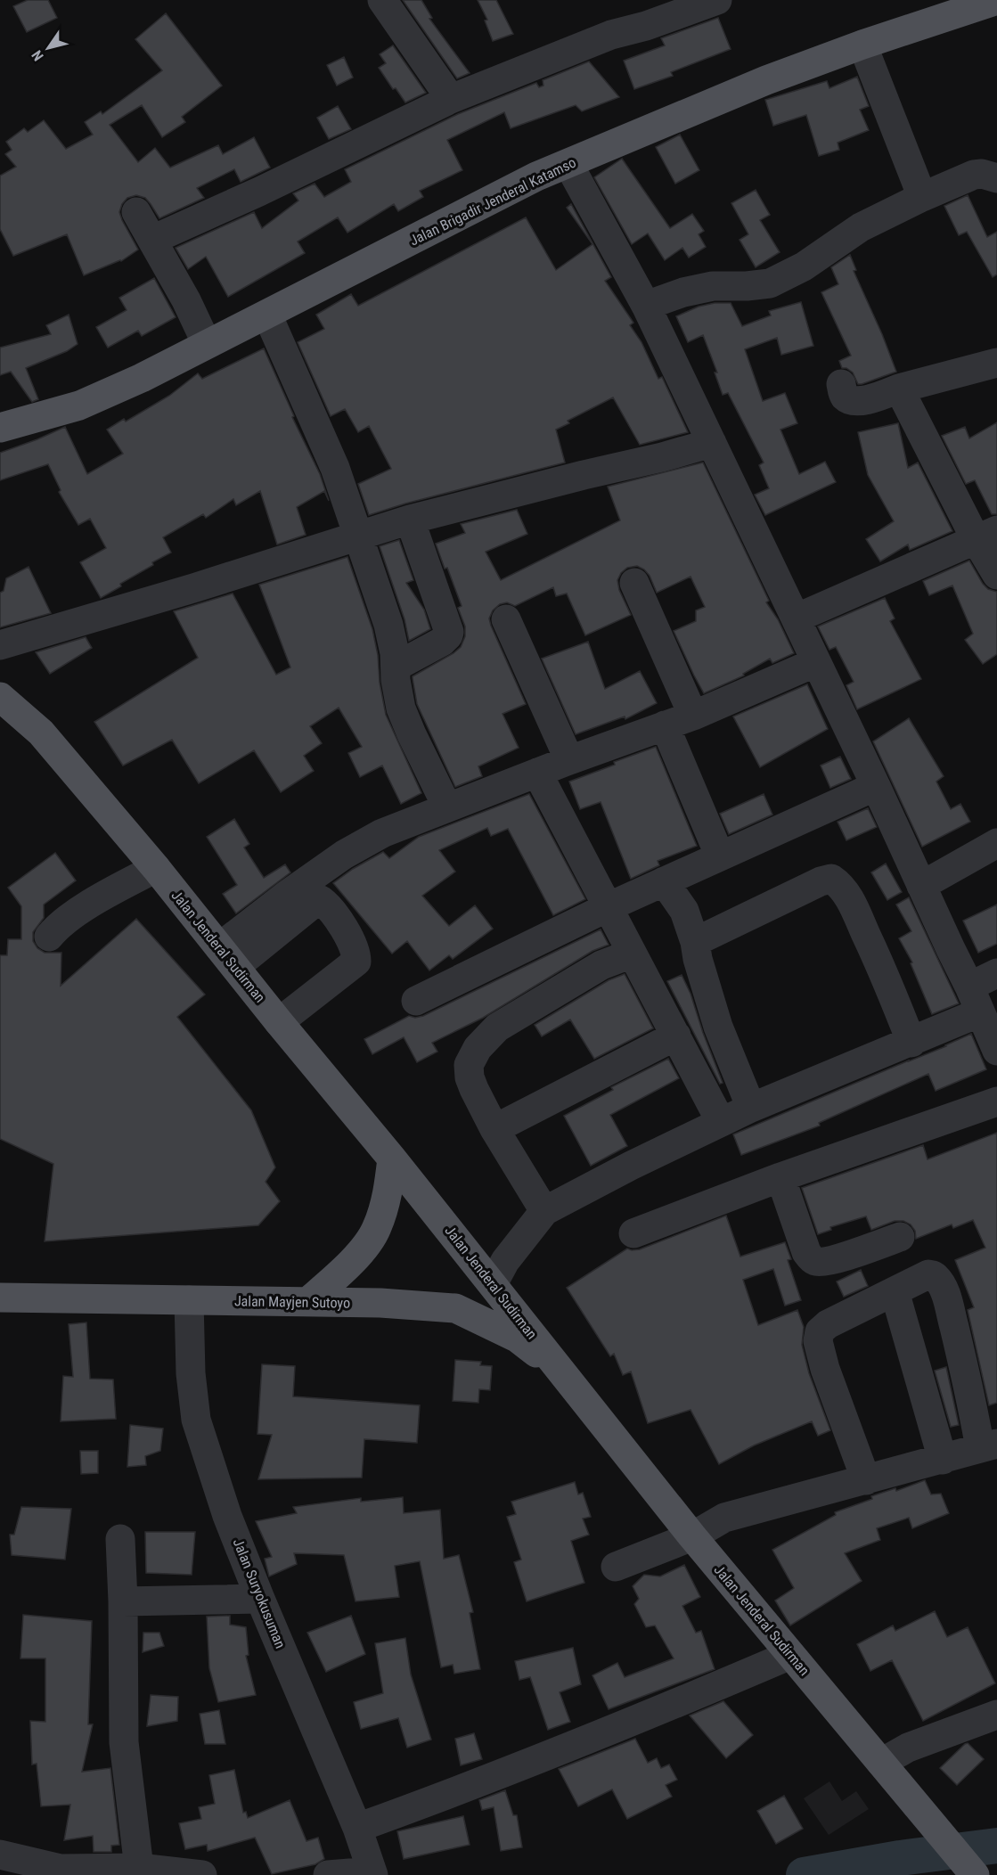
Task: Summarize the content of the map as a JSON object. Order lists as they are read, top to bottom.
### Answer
{
  "streets": {
    "main road": ["Jalan Brigadir Jenderal Katamso", "Jalan Jenderal Sudirman", "Jalan Mayjen Sutoyo"],
    "street": ["Jalan Suryokusuman"]
  },
  "crossings": [
    ["Jalan Jenderal Sudirman", "Jalan Mayjen Sutoyo"],
    ["Jalan Mayjen Sutoyo", "Jalan Suryokusuman"]
  ],
  "north": "bottom left"
}
